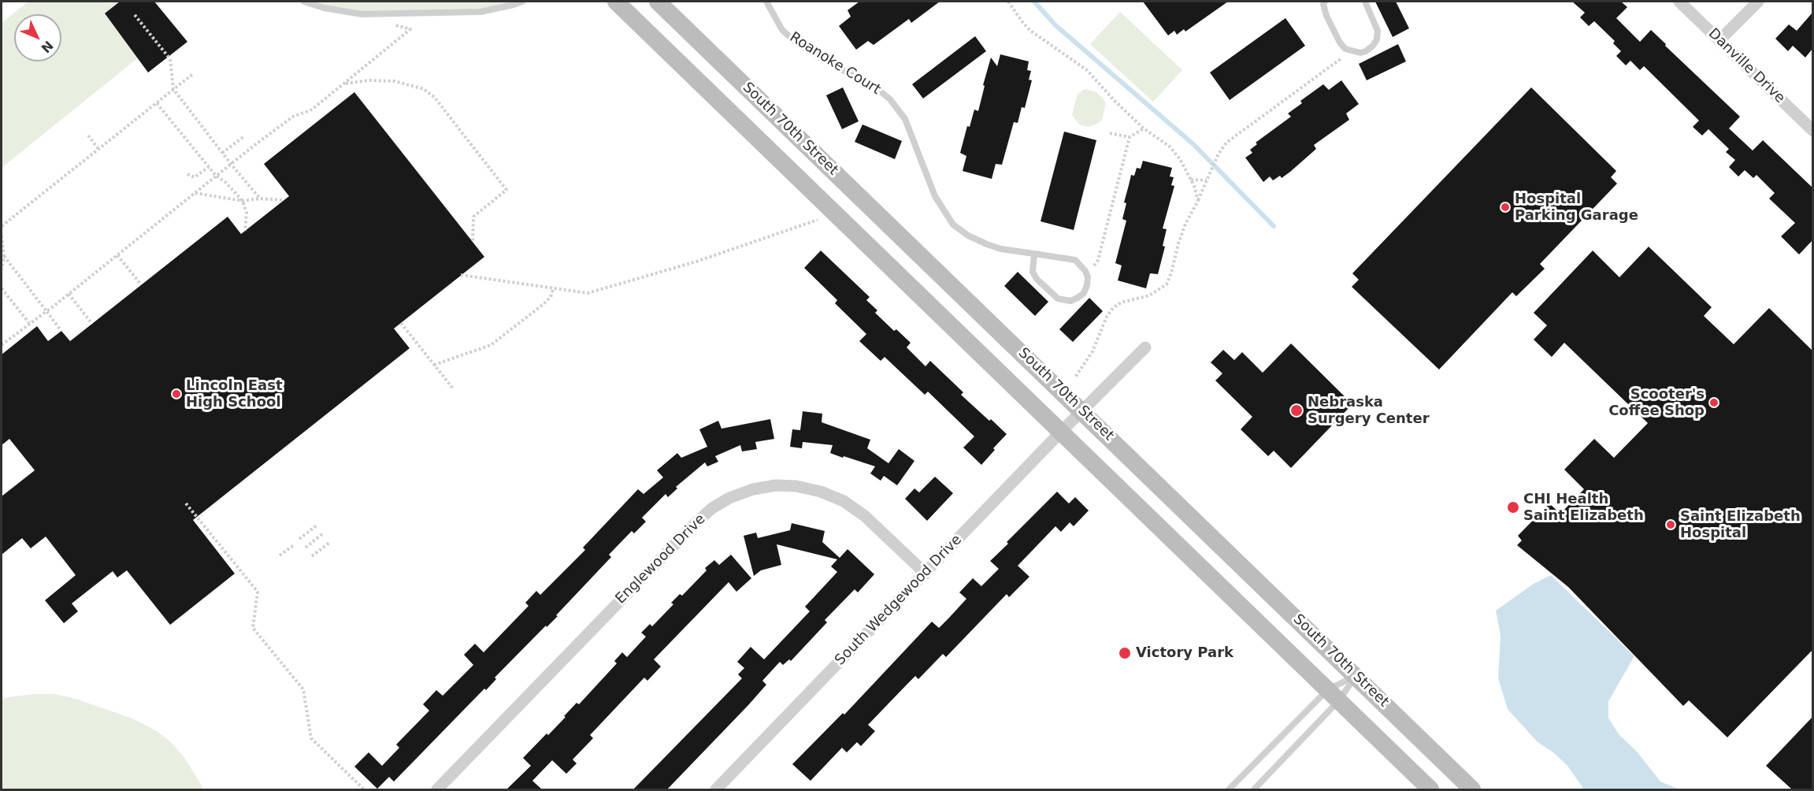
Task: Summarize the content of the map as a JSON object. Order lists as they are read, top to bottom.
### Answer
{
  "streets": {
    "main road": ["South 70th Street"],
    "street": ["Danville Drive", "Englewood Drive", "South Wedgewood Drive"],
    "lane": ["Roanoke Court"]
  },
  "crossings": [
    ["South 70th Street", "South Wedgewood Drive"],
    ["Englewood Drive", "South Wedgewood Drive"]
  ],
  "places": [
    "Hospital Parking Garage",
    "Lincoln East High School",
    "Scooter's Coffee Shop",
    "Nebraska Surgery Center",
    "CHI Health Saint Elizabeth",
    "Saint Elizabeth Hospital",
    "Victory Park"
  ],
  "north": "bottom right"
}
